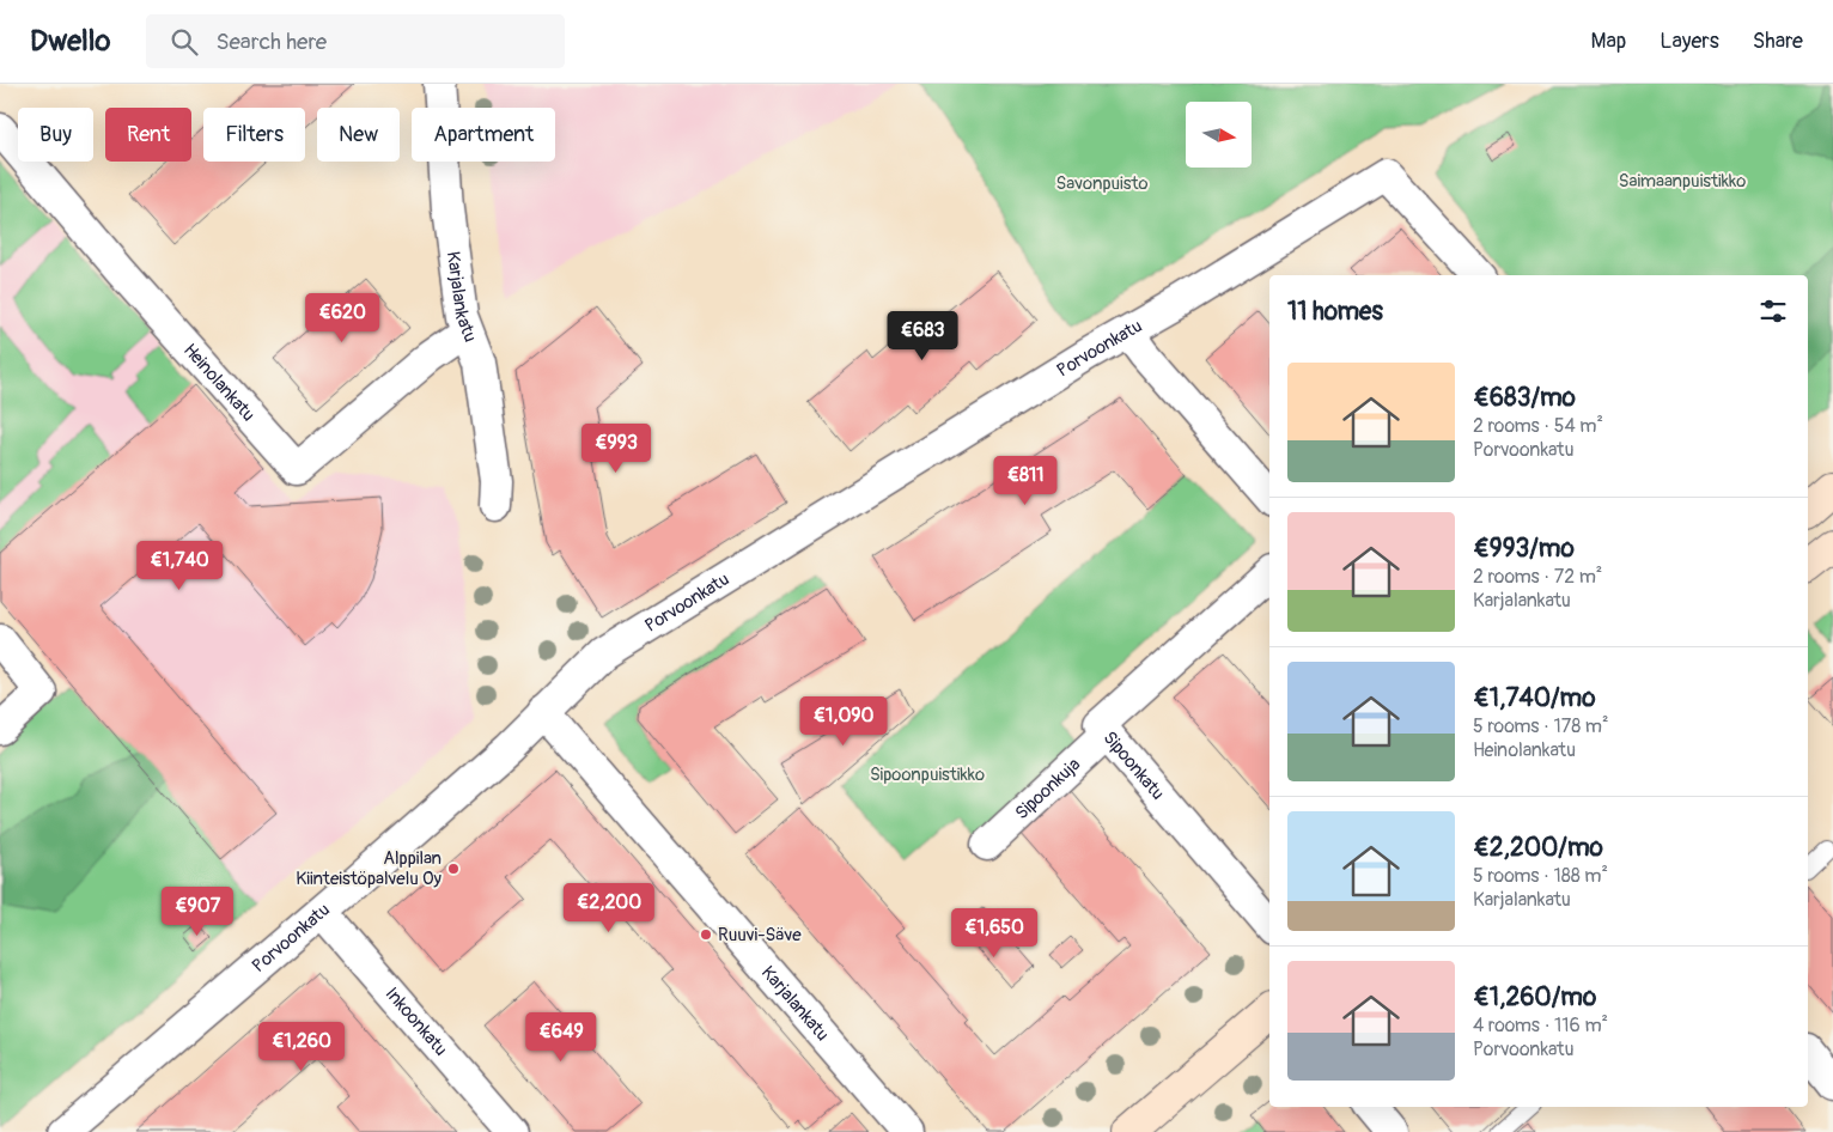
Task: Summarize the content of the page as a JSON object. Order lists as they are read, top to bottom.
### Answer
{
  "streets": {
    "street": [
      "Karjalankatu",
      "Porvoonkatu",
      "Heinolankatu",
      "Sipoonkatu",
      "Sipoonkuja",
      "Inkoonkatu"
    ]
  },
  "crossings": [
    ["Karjalankatu", "Porvoonkatu"],
    ["Karjalankatu", "Heinolankatu"],
    ["Porvoonkatu", "Inkoonkatu"],
    ["Sipoonkatu", "Sipoonkuja"]
  ],
  "parks": ["Saimaanpuistikko", "Savonpuisto", "Sipoonpuistikko"],
  "places": ["Alppilan Kiinteistöpalvelu Oy", "Ruuvi-Säve"],
  "north": "right",
  "page": {
    "header": "Dwello",
    "search": "Search here",
    "nav": ["Map", "Layers", "Share"],
    "chip": [
      "Buy",
      "Rent",
      "Filters",
      "New",
      "Apartment"
    ],
    "heading": "11 homes",
    "price": [
      "€620",
      "€683",
      "€993",
      "€811",
      "€1,740",
      "€1,090",
      "€2,200",
      "€907",
      "€1,650",
      "€649",
      "€1,260"
    ],
    "list": [
      {
        "name": "€683/mo",
        "note": "2 rooms · 54 m² · Porvoonkatu"
      },
      {
        "name": "€993/mo",
        "note": "2 rooms · 72 m² · Karjalankatu"
      },
      {
        "name": "€1,740/mo",
        "note": "5 rooms · 178 m² · Heinolankatu"
      },
      {
        "name": "€2,200/mo",
        "note": "5 rooms · 188 m² · Karjalankatu"
      },
      {
        "name": "€1,260/mo",
        "note": "4 rooms · 116 m² · Porvoonkatu"
      }
    ]
  }
}
